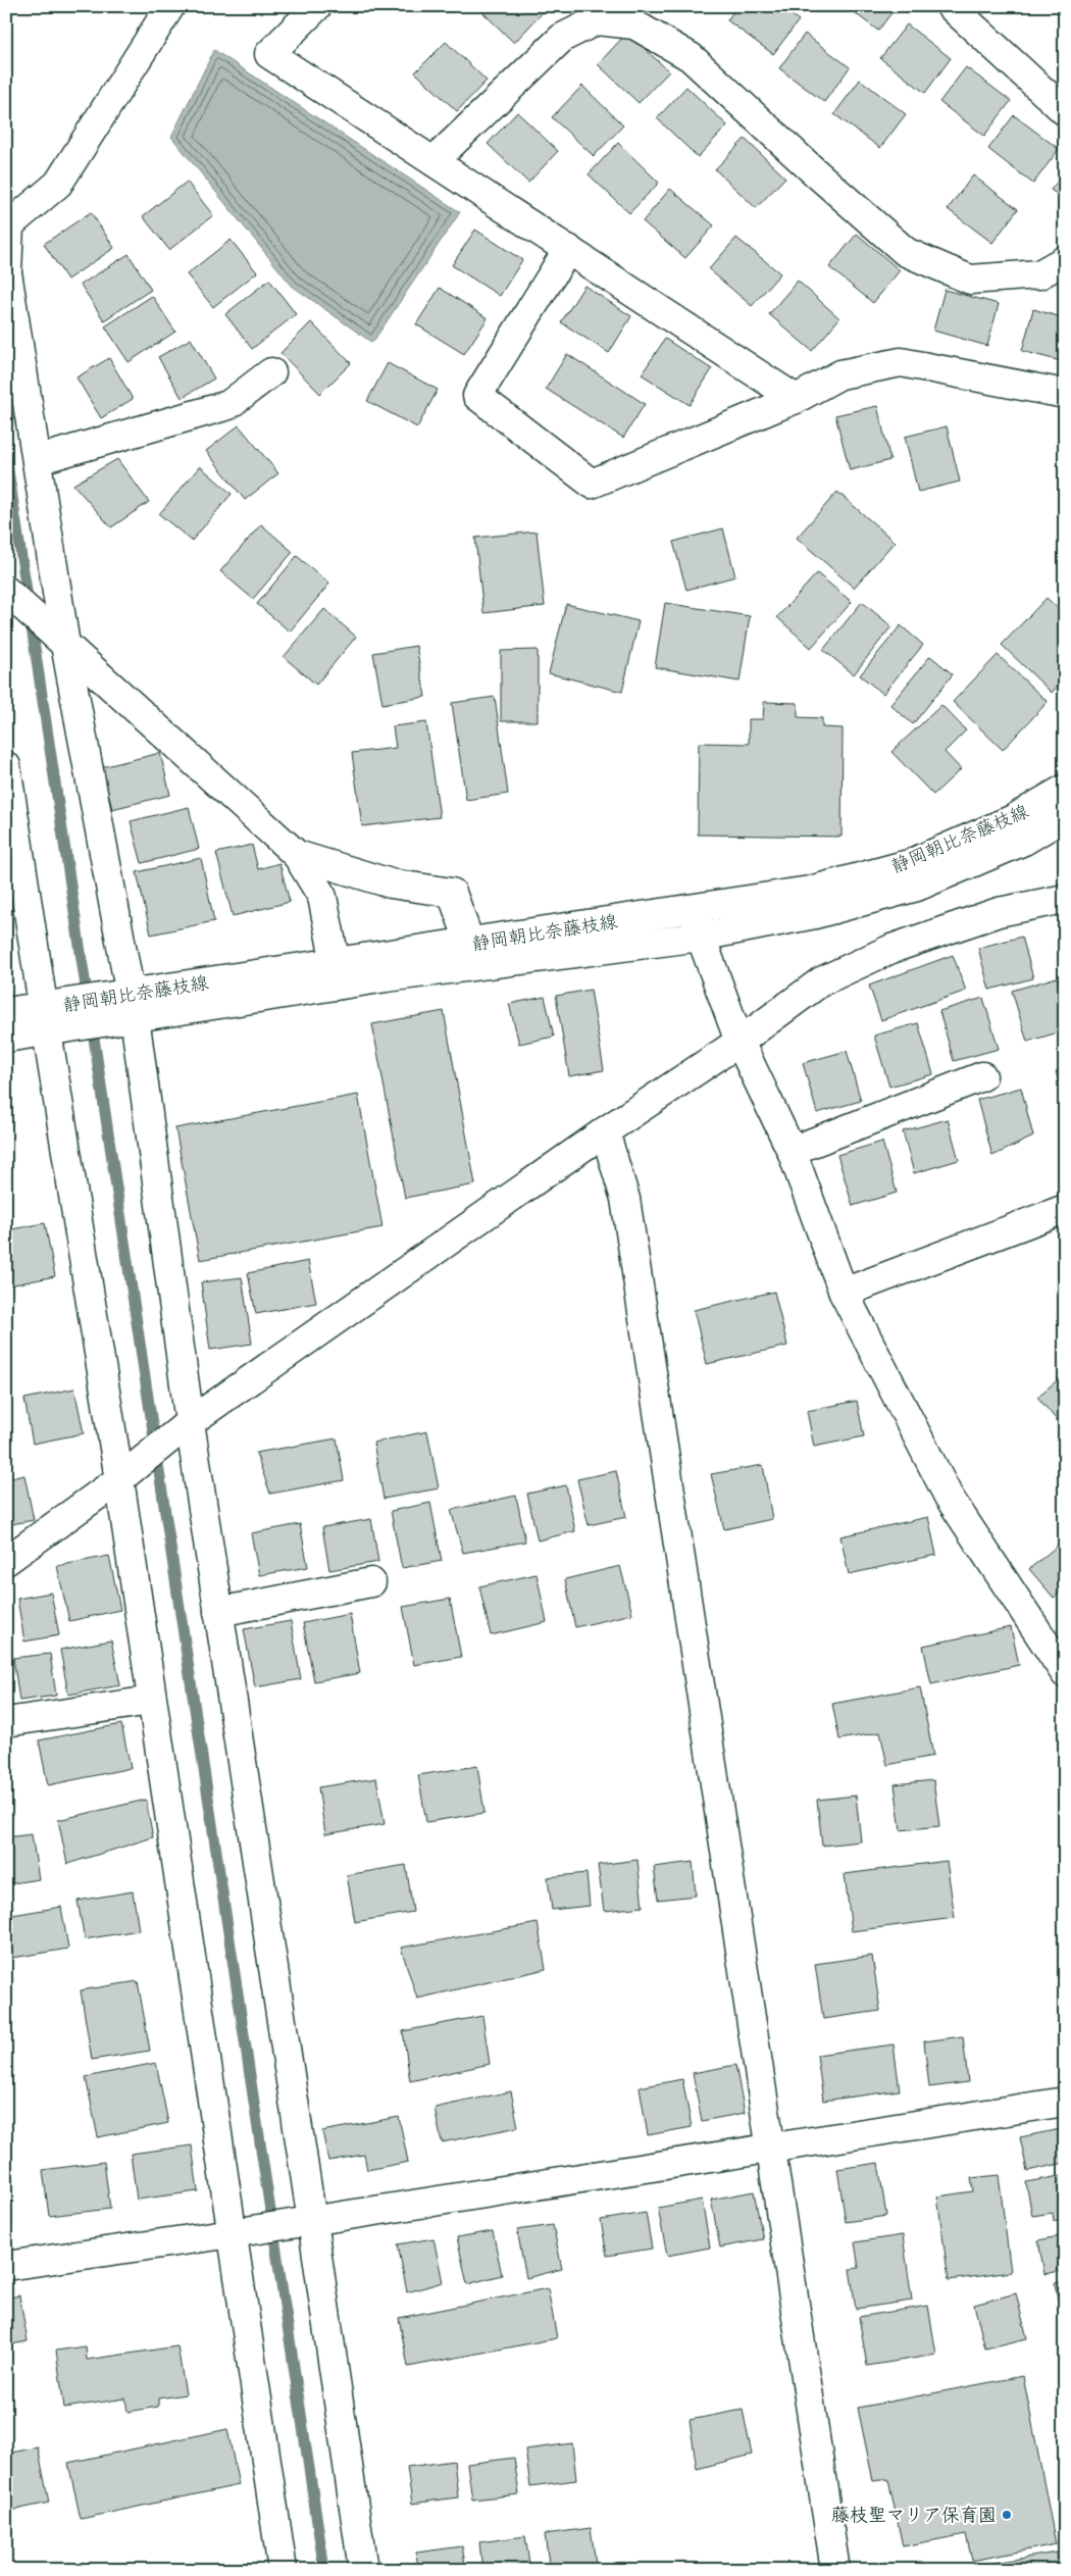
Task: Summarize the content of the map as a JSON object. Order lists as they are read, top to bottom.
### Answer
{
  "streets": {
    "street": ["静岡朝比奈藤枝線"]
  },
  "places": ["藤枝聖マリア保育園"]
}
